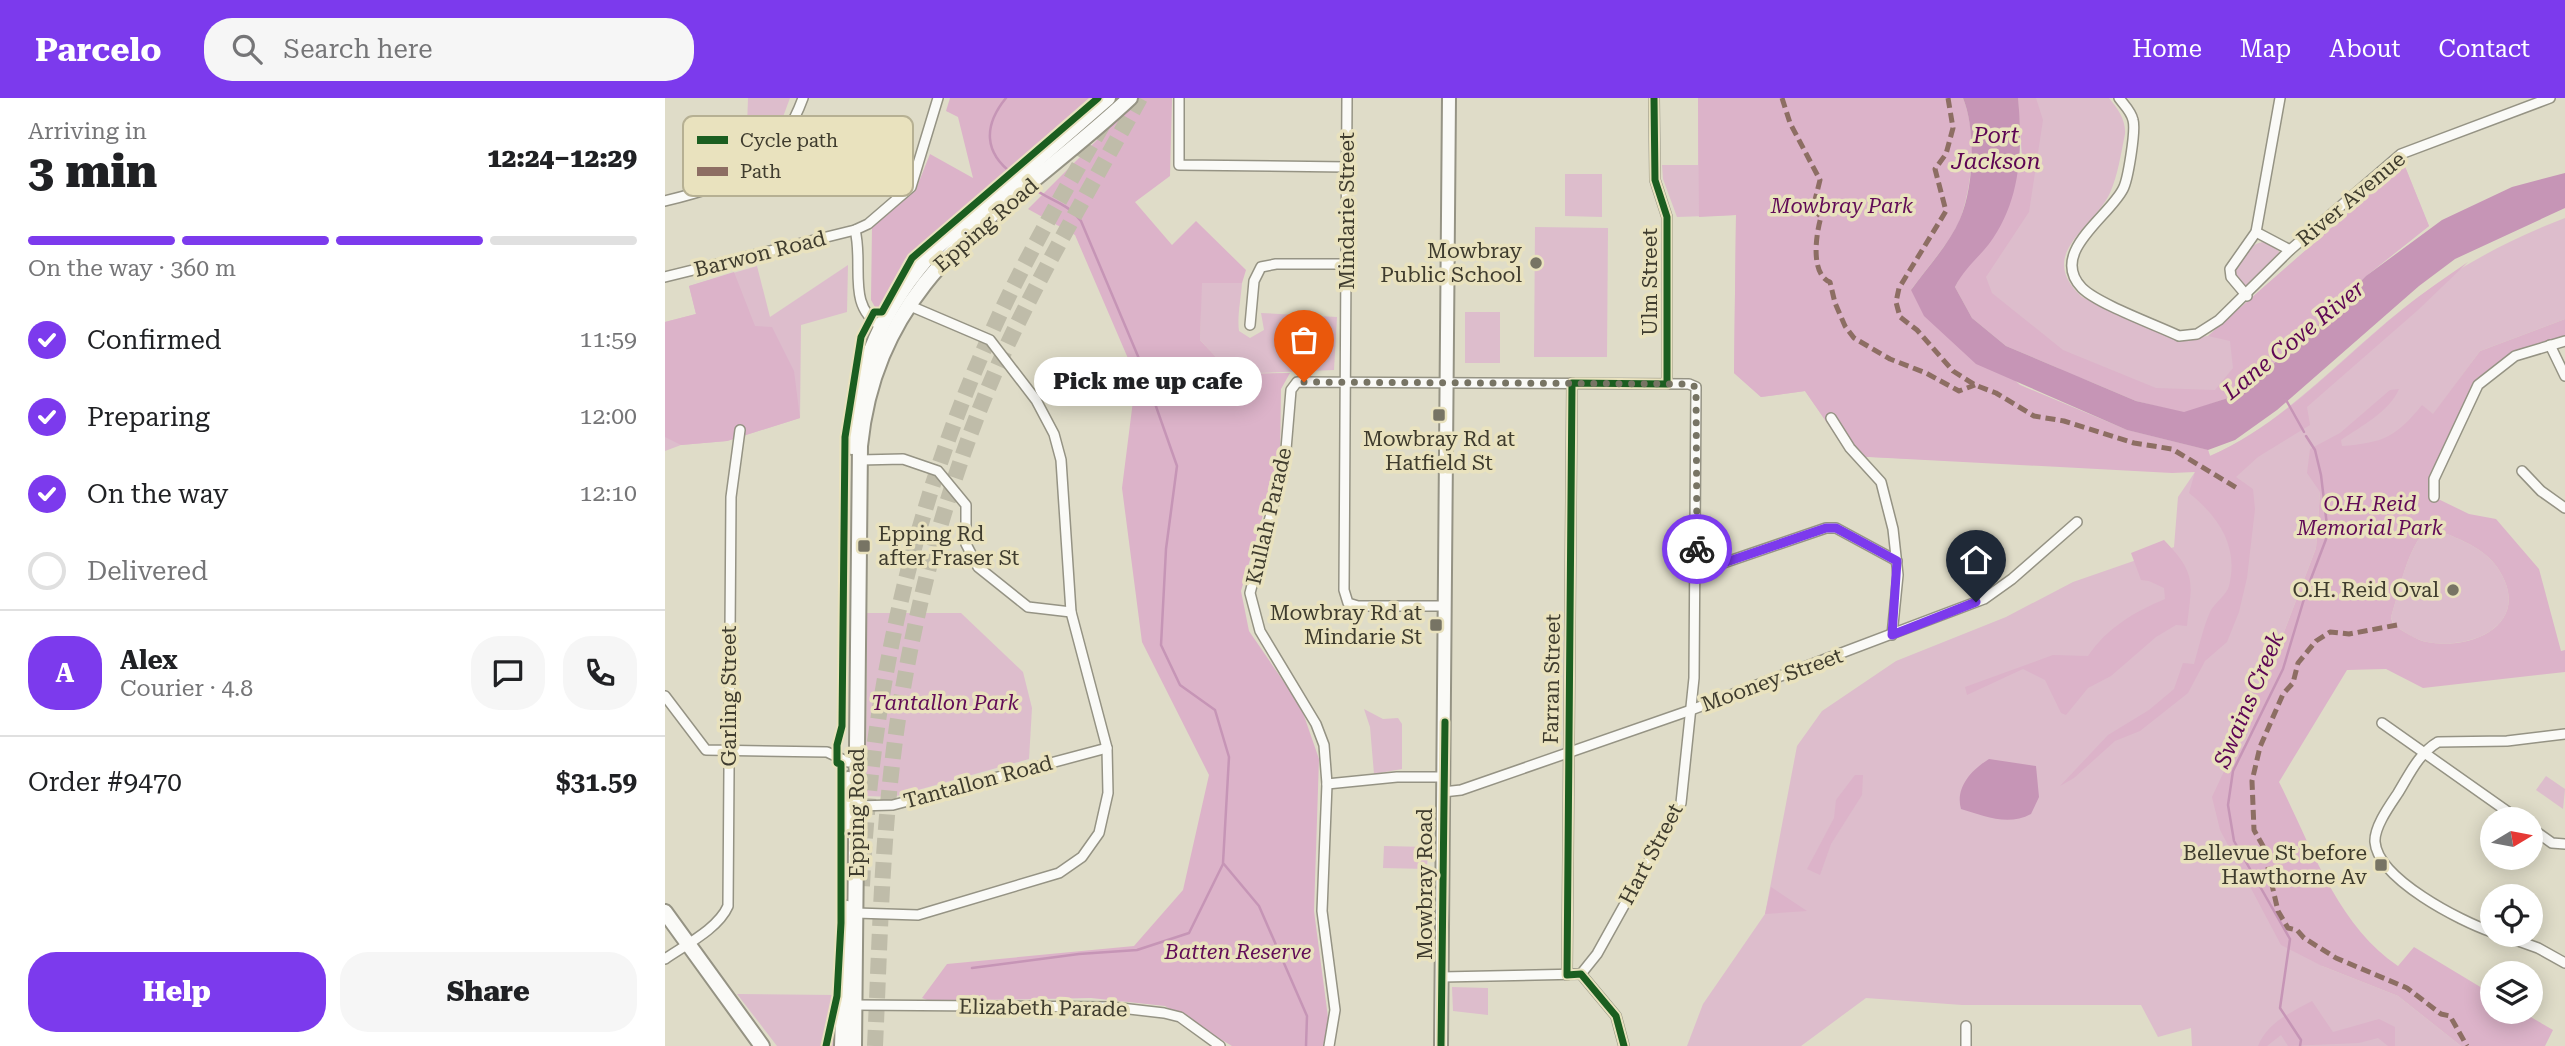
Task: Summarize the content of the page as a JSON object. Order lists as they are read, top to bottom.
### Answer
{
  "streets": {
    "main road": ["Epping Road", "Mowbray Road"],
    "street": [
      "River Avenue",
      "Mindarie Street",
      "Barwon Road",
      "Ulm Street",
      "Kullah Parade",
      "Farran Street",
      "Mooney Street",
      "Garling Street",
      "Tantallon Road",
      "Hart Street",
      "Elizabeth Parade"
    ]
  },
  "crossings": [
    ["Mindarie Street", "Kullah Parade"],
    ["Mindarie Street", "Mowbray Road"],
    ["Epping Road", "Tantallon Road"],
    ["Epping Road", "Elizabeth Parade"],
    ["Ulm Street", "Kullah Parade"],
    ["Kullah Parade", "Farran Street"],
    ["Kullah Parade", "Hart Street"],
    ["Kullah Parade", "Mowbray Road"],
    ["Farran Street", "Mooney Street"],
    ["Mooney Street", "Hart Street"],
    ["Mooney Street", "Mowbray Road"]
  ],
  "water": ["Port Jackson", "Lane Cove River", "Swains Creek"],
  "parks": [
    "Mowbray Park",
    "O.H. Reid Memorial Park",
    "Tantallon Park",
    "Batten Reserve"
  ],
  "places": {
    "other": ["Mowbray Public School", "Pick me up cafe", "O.H. Reid Oval"],
    "transit": [
      "Mowbray Rd at Hatfield St",
      "Epping Rd after Fraser St",
      "Mowbray Rd at Mindarie St",
      "Bellevue St before Hawthorne Av"
    ]
  },
  "legend": ["Cycle path", "Path"],
  "north": "right",
  "page": {
    "header": "Parcelo",
    "search": "Search here",
    "nav": [
      "Home",
      "Map",
      "About",
      "Contact"
    ],
    "heading": ["3 min", "Arriving in", "12:24–12:29"],
    "panel": [
      "Alex",
      "Courier · 4.8",
      "Order #9470",
      "$31.59"
    ],
    "bar": "On the way · 360 m",
    "list": [
      ["Confirmed", "11:59"],
      ["Preparing", "12:00"],
      ["On the way", "12:10"],
      "Delivered"
    ],
    "bubble": "Pick me up cafe",
    "round": "A",
    "buttons": ["Help", "Share"]
  }
}
